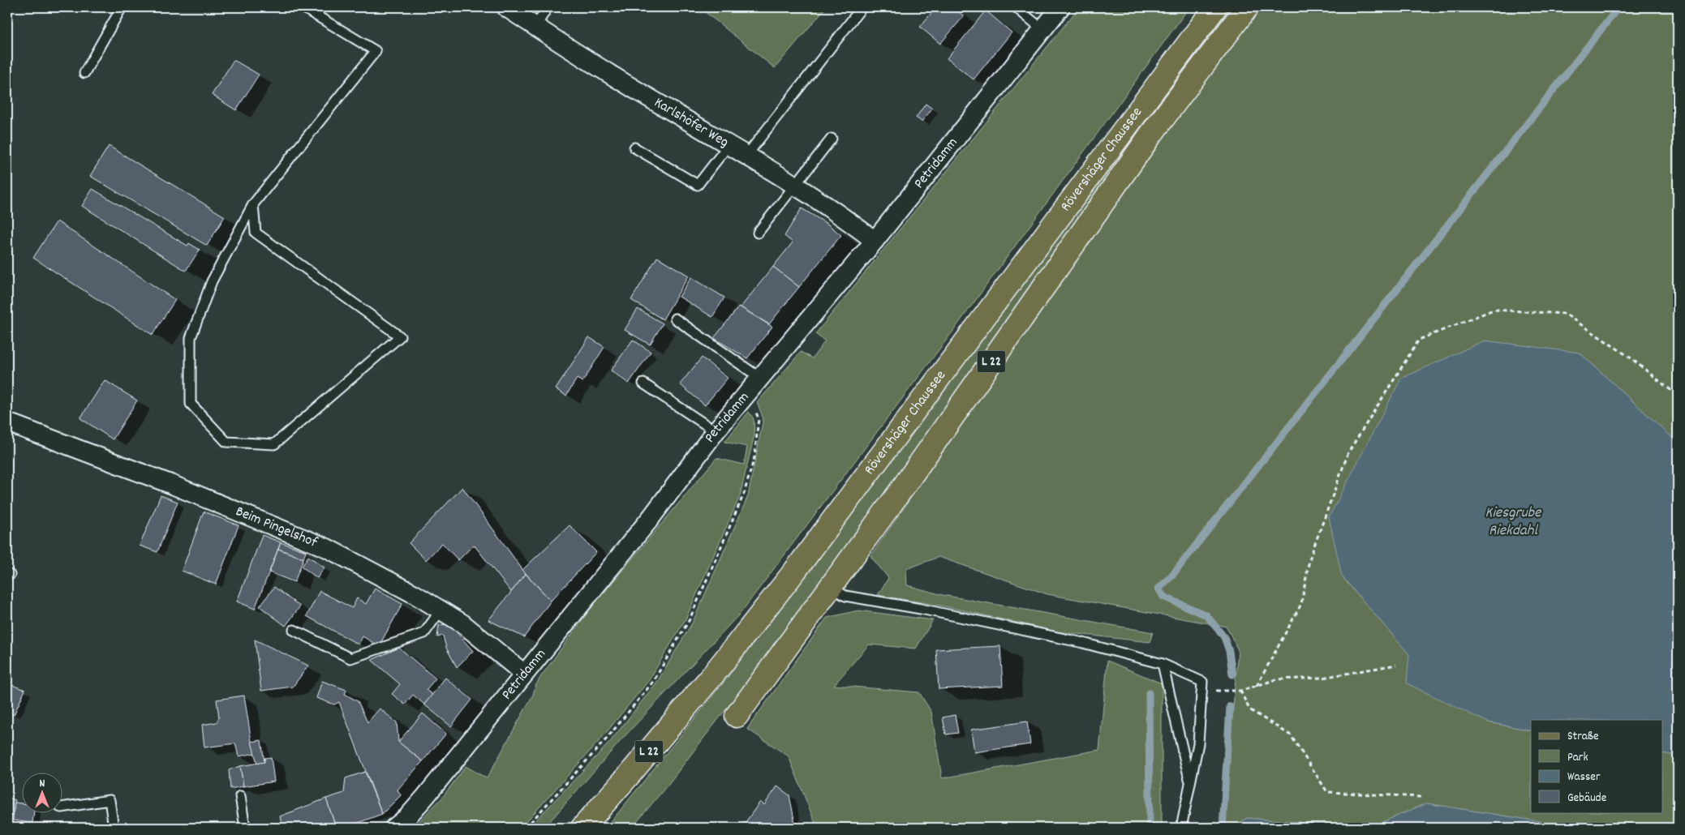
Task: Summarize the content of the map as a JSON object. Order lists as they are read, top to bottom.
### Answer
{
  "streets": {
    "main road": ["Rövershäger Chaussee", "L 22"],
    "street": ["Karlshöfer Weg", "Petridamm", "Beim Pingelshof"]
  },
  "crossings": [
    ["Karlshöfer Weg", "Petridamm"],
    ["Petridamm", "Beim Pingelshof"]
  ],
  "water": ["Kiesgrube Riekdahl"],
  "legend": [
    "Straße",
    "Park",
    "Wasser",
    "Gebäude"
  ],
  "north": "top"
}
